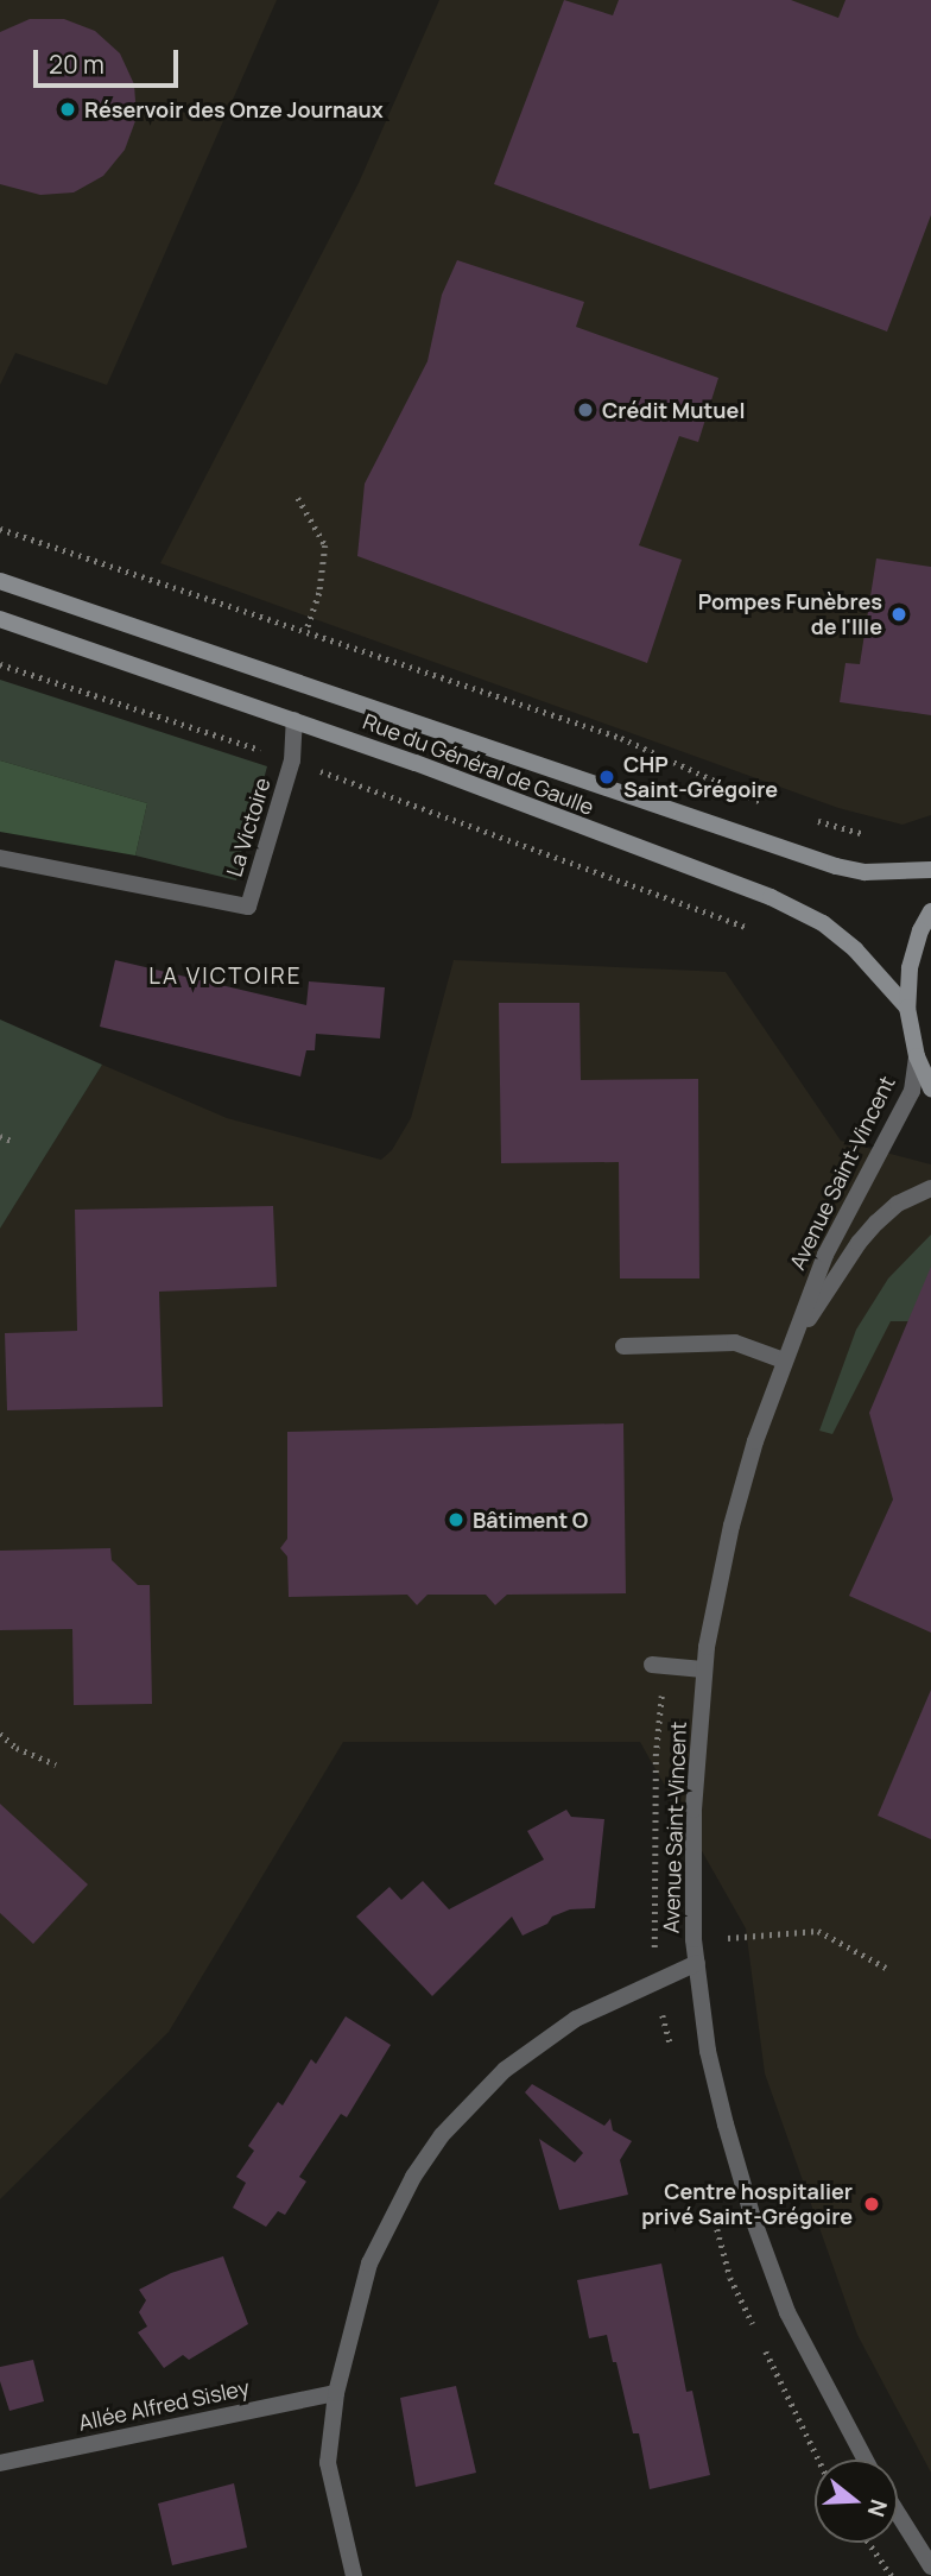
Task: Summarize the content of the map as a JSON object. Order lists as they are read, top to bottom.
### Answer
{
  "streets": {
    "main road": ["Rue du Général de Gaulle"],
    "street": ["La Victoire", "Avenue Saint-Vincent", "Allée Alfred Sisley"]
  },
  "crossings": [
    ["Rue du Général de Gaulle", "La Victoire"]
  ],
  "districts": ["LA VICTOIRE"],
  "places": [
    "Réservoir des Onze Journaux",
    "Crédit Mutuel",
    "Pompes Funèbres de l'Ille",
    "CHP Saint-Grégoire",
    "Bâtiment O",
    "Centre hospitalier privé Saint-Grégoire"
  ],
  "scale_bar": "20 m",
  "north": "right"
}
